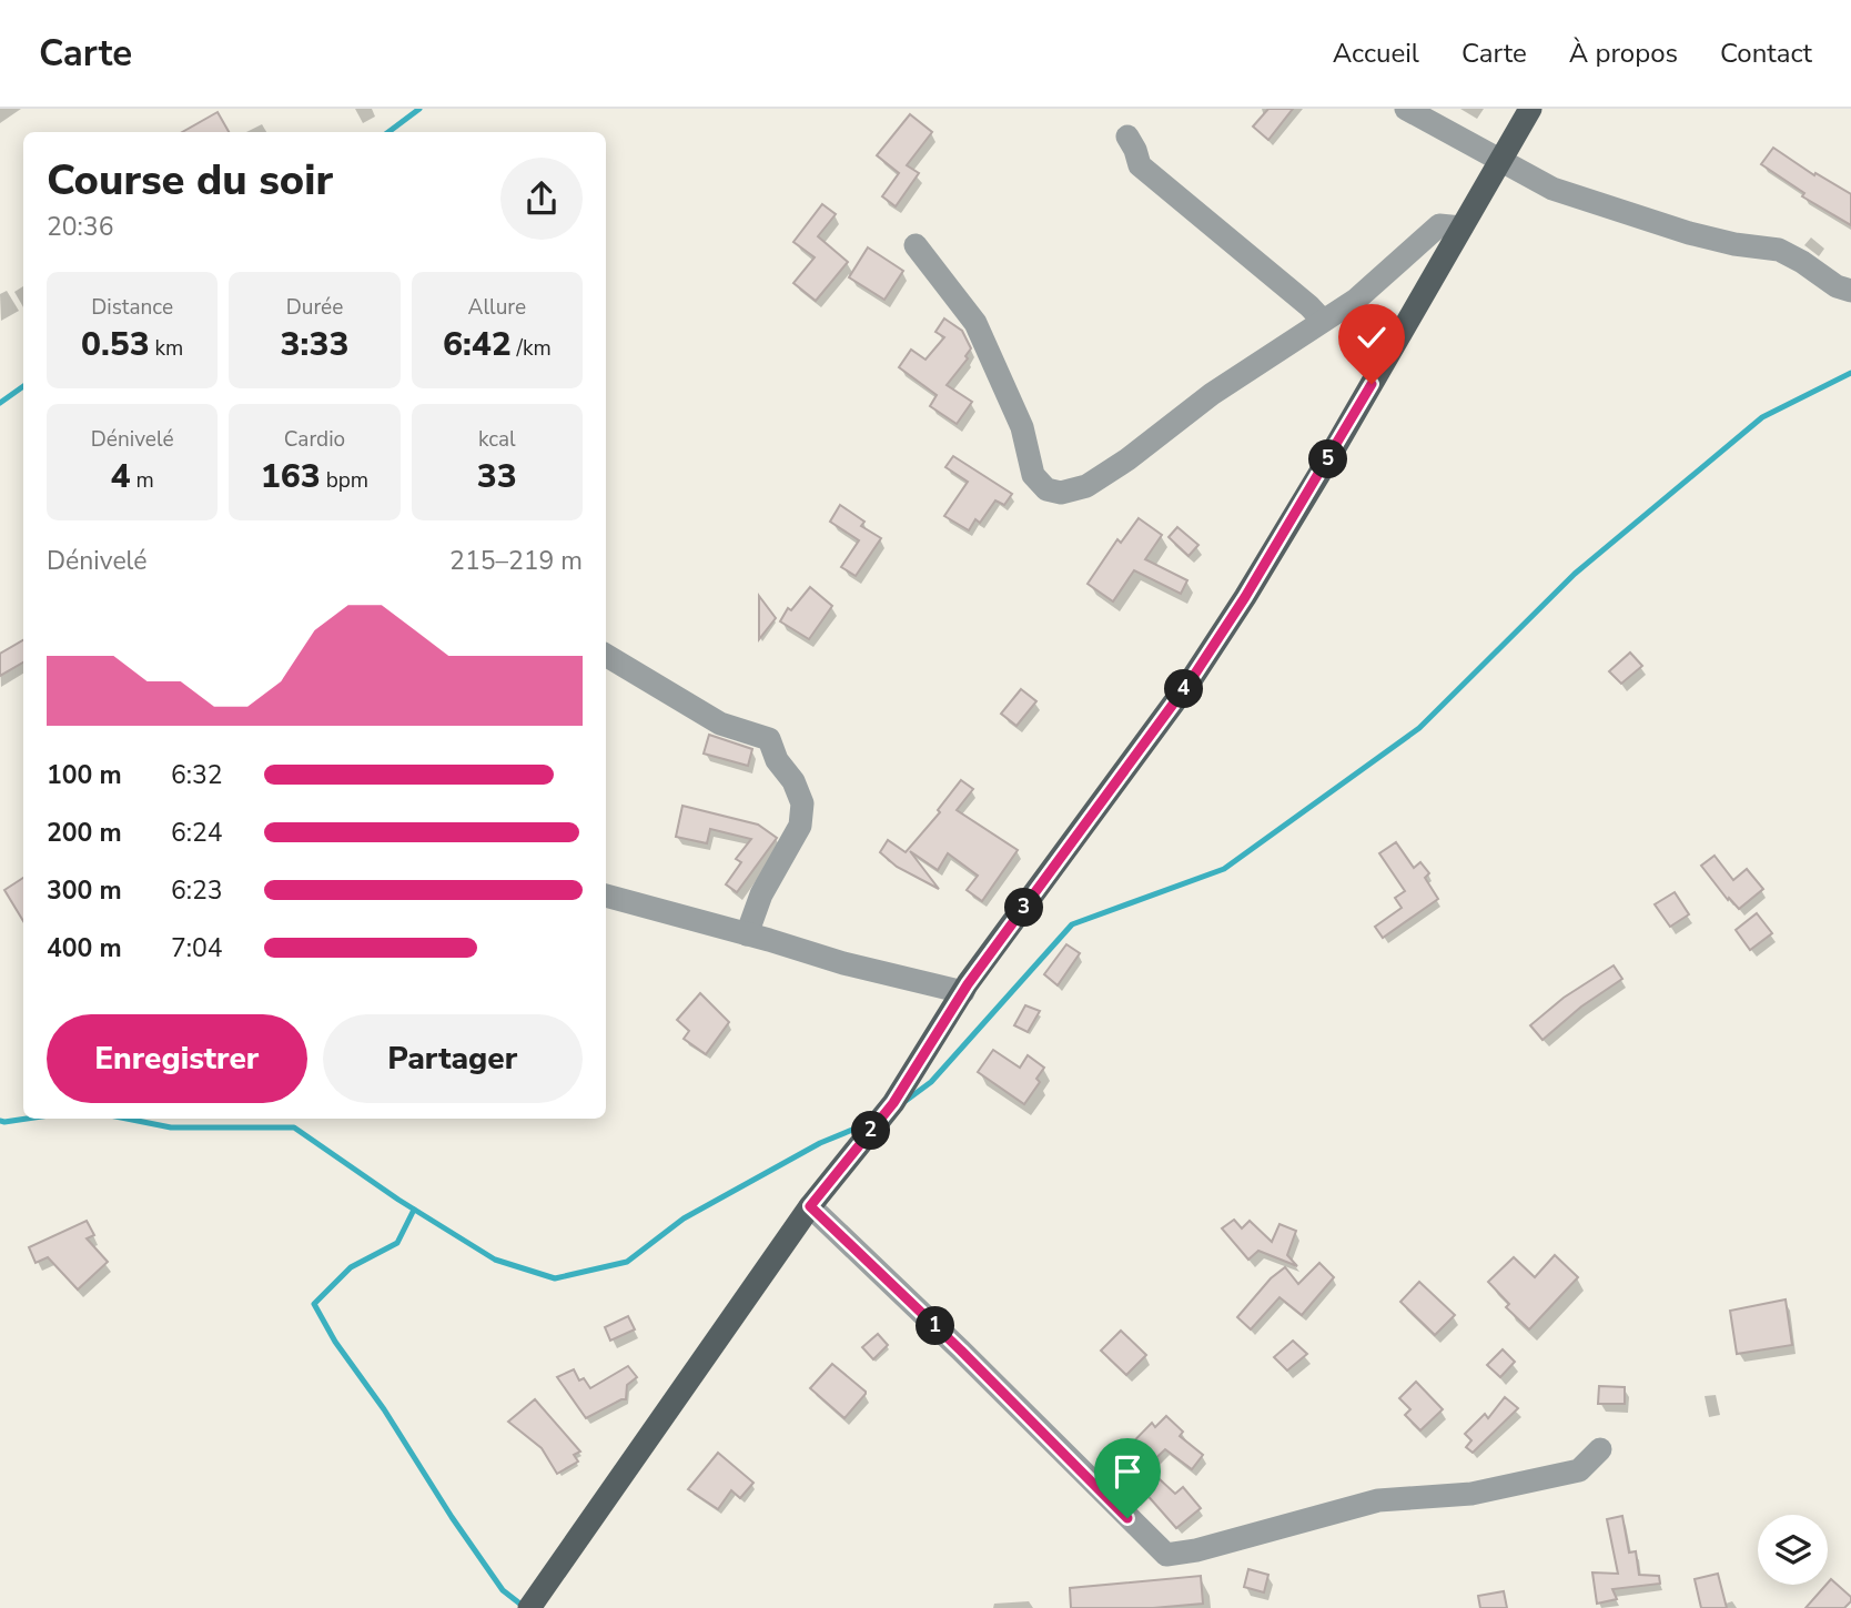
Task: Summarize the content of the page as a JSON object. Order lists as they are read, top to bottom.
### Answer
{
  "page": {
    "header": "Carte",
    "nav": [
      "Accueil",
      "Carte",
      "À propos",
      "Contact"
    ],
    "heading": ["Course du soir", "20:36"],
    "stats": [
      ["Distance", "0.53 km"],
      ["Durée", "3:33"],
      ["Allure", "6:42 /km"],
      ["Dénivelé", "4 m"],
      ["Cardio", "163 bpm"],
      ["kcal", "33"]
    ],
    "pins": [
      "5",
      "4",
      "3",
      "2",
      "1"
    ],
    "chart": ["Dénivelé", "215–219 m"],
    "list": [
      {
        "name": "100 m",
        "note": "6:32"
      },
      {
        "name": "200 m",
        "note": "6:24"
      },
      {
        "name": "300 m",
        "note": "6:23"
      },
      {
        "name": "400 m",
        "note": "7:04"
      }
    ],
    "buttons": ["Enregistrer", "Partager"]
  }
}
